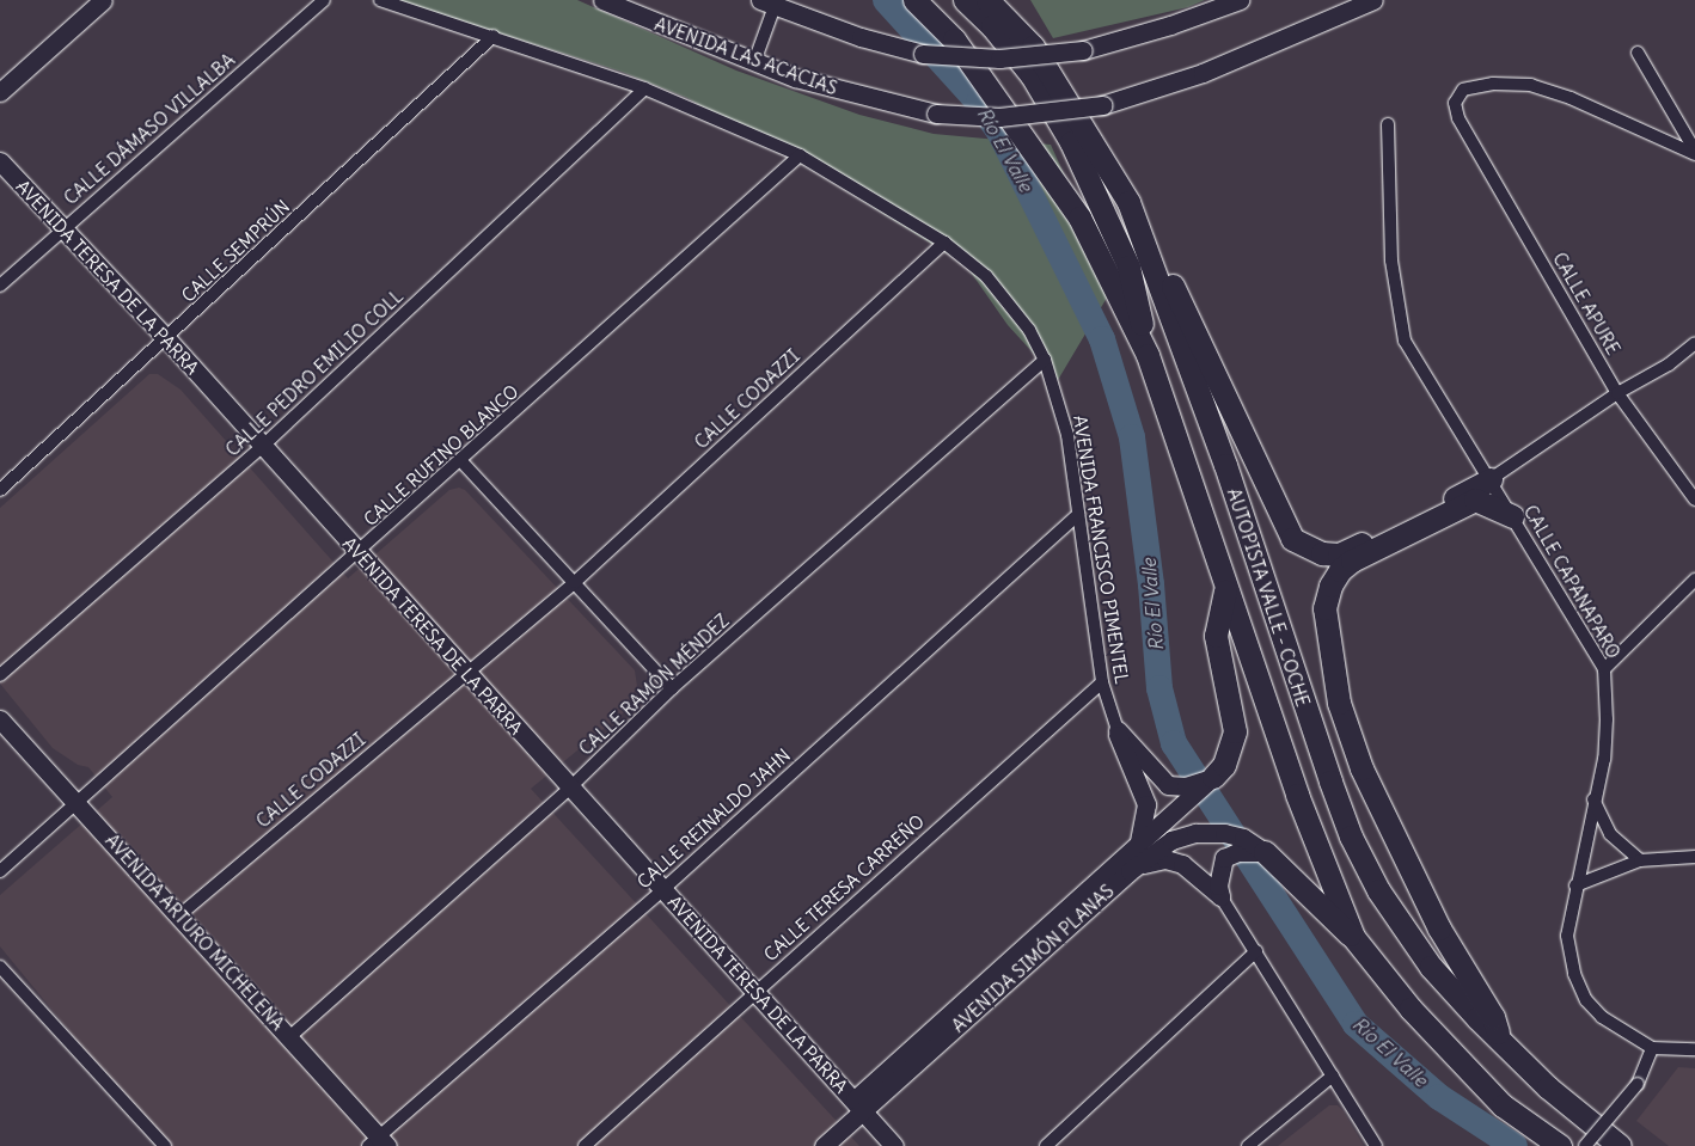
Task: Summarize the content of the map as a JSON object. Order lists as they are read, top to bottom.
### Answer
{
  "streets": {
    "highway": ["AUTOPISTA VALLE - COCHE"],
    "street": [
      "AVENIDA LAS ACACIAS",
      "CALLE DÁMASO VILLALBA",
      "CALLE SEMPRÚN",
      "AVENIDA TERESA DE LA PARRA",
      "CALLE APURE",
      "CALLE PEDRO EMILIO COLL",
      "CALLE CODAZZI",
      "CALLE RUFINO BLANCO",
      "AVENIDA FRANCISCO PIMENTEL",
      "CALLE CAPANAPARO",
      "CALLE RAMÓN MÉNDEZ",
      "CALLE REINALDO JAHN",
      "CALLE TERESA CARREÑO",
      "AVENIDA ARTURO MICHELENA",
      "AVENIDA SIMÓN PLANAS"
    ]
  },
  "crossings": [
    ["CALLE DÁMASO VILLALBA", "AVENIDA TERESA DE LA PARRA"],
    ["CALLE SEMPRÚN", "AVENIDA TERESA DE LA PARRA"],
    ["CALLE SEMPRÚN", "AVENIDA FRANCISCO PIMENTEL"],
    ["AVENIDA TERESA DE LA PARRA", "CALLE PEDRO EMILIO COLL"],
    ["AVENIDA TERESA DE LA PARRA", "CALLE CODAZZI"],
    ["AVENIDA TERESA DE LA PARRA", "CALLE RUFINO BLANCO"],
    ["AVENIDA TERESA DE LA PARRA", "CALLE RAMÓN MÉNDEZ"],
    ["AVENIDA TERESA DE LA PARRA", "CALLE REINALDO JAHN"],
    ["AVENIDA TERESA DE LA PARRA", "CALLE TERESA CARREÑO"],
    ["AVENIDA TERESA DE LA PARRA", "AVENIDA SIMÓN PLANAS"],
    ["CALLE PEDRO EMILIO COLL", "AVENIDA FRANCISCO PIMENTEL"],
    ["CALLE CODAZZI", "AVENIDA FRANCISCO PIMENTEL"],
    ["CALLE CODAZZI", "AVENIDA ARTURO MICHELENA"],
    ["CALLE RUFINO BLANCO", "AVENIDA FRANCISCO PIMENTEL"],
    ["CALLE RUFINO BLANCO", "AVENIDA ARTURO MICHELENA"],
    ["AVENIDA FRANCISCO PIMENTEL", "CALLE RAMÓN MÉNDEZ"],
    ["AVENIDA FRANCISCO PIMENTEL", "CALLE REINALDO JAHN"],
    ["AVENIDA FRANCISCO PIMENTEL", "CALLE TERESA CARREÑO"],
    ["CALLE RAMÓN MÉNDEZ", "AVENIDA ARTURO MICHELENA"],
    ["CALLE REINALDO JAHN", "AVENIDA ARTURO MICHELENA"]
  ],
  "water": ["Río El Valle"]
}
